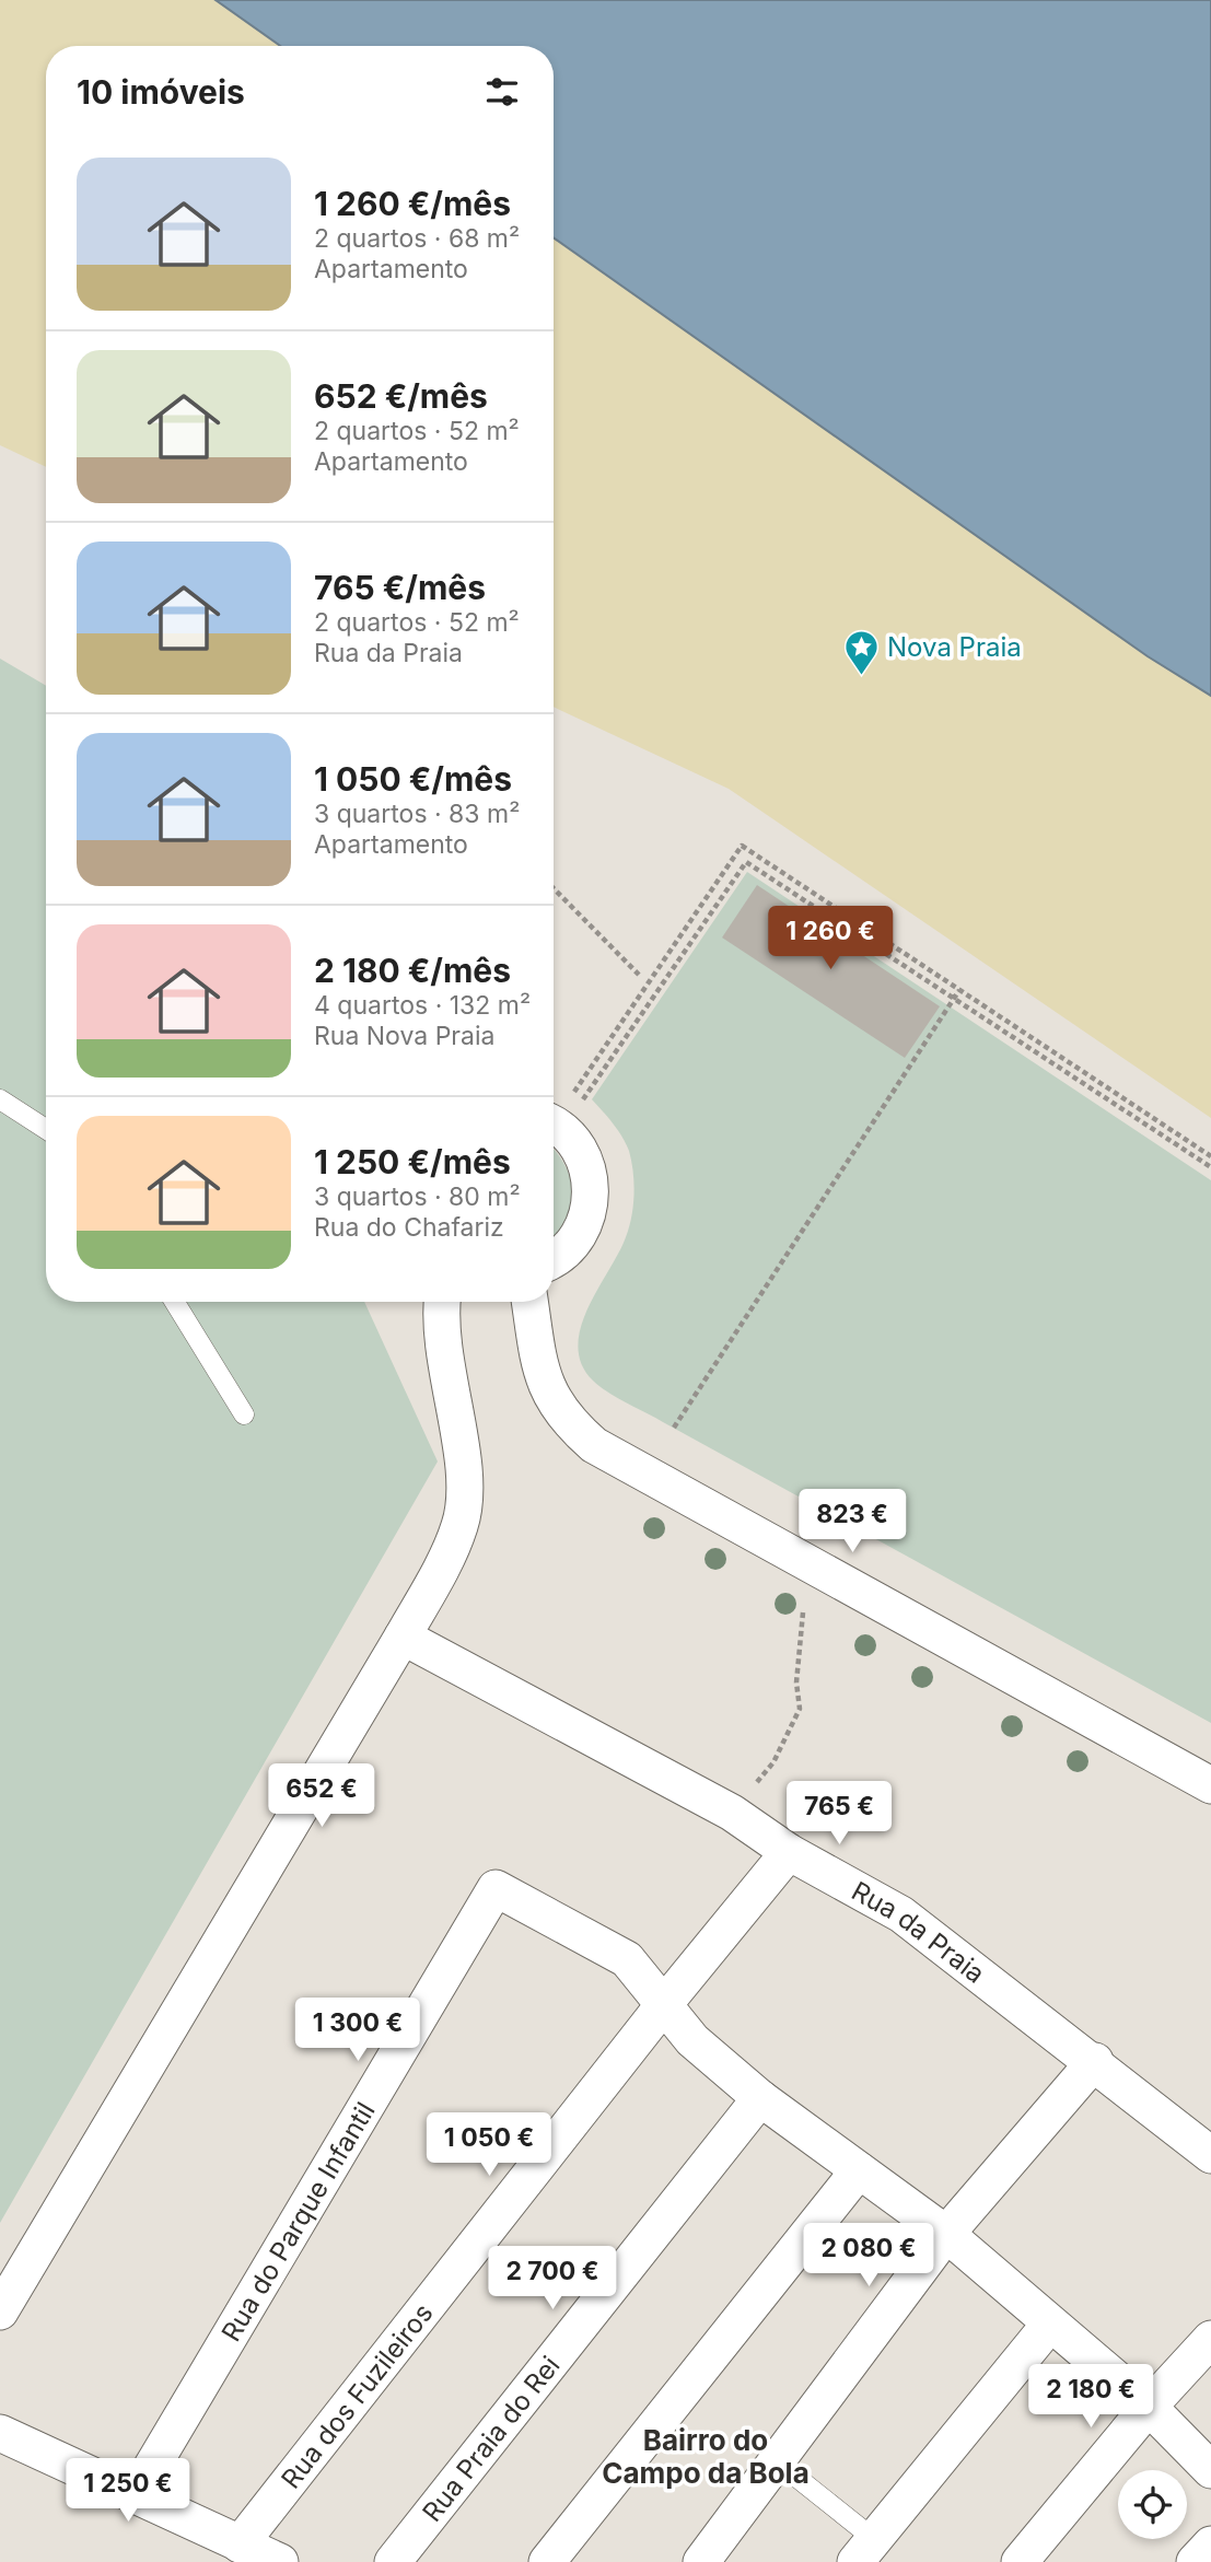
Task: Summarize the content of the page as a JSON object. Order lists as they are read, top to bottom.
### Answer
{
  "streets": {
    "street": [
      "Rua da Praia",
      "Rua do Parque Infantil",
      "Rua dos Fuzileiros",
      "Rua Praia do Rei"
    ]
  },
  "crossings": [
    ["Rua da Praia", "Rua dos Fuzileiros"],
    ["Rua do Parque Infantil", "Rua dos Fuzileiros"]
  ],
  "districts": ["Bairro do Campo da Bola"],
  "places": {
    "place": ["Nova Praia"]
  },
  "page": {
    "heading": "10 imóveis",
    "list": [
      {
        "name": "1 260 €/mês",
        "note": "2 quartos · 68 m² · Apartamento"
      },
      {
        "name": "652 €/mês",
        "note": "2 quartos · 52 m² · Apartamento"
      },
      {
        "name": "765 €/mês",
        "note": "2 quartos · 52 m² · Rua da Praia"
      },
      {
        "name": "1 050 €/mês",
        "note": "3 quartos · 83 m² · Apartamento"
      },
      {
        "name": "2 180 €/mês",
        "note": "4 quartos · 132 m² · Rua Nova Praia"
      },
      {
        "name": "1 250 €/mês",
        "note": "3 quartos · 80 m² · Rua do Chafariz"
      }
    ],
    "price": [
      "1 260 €",
      "823 €",
      "652 €",
      "765 €",
      "1 300 €",
      "1 050 €",
      "2 080 €",
      "2 700 €",
      "2 180 €",
      "1 250 €"
    ]
  }
}
